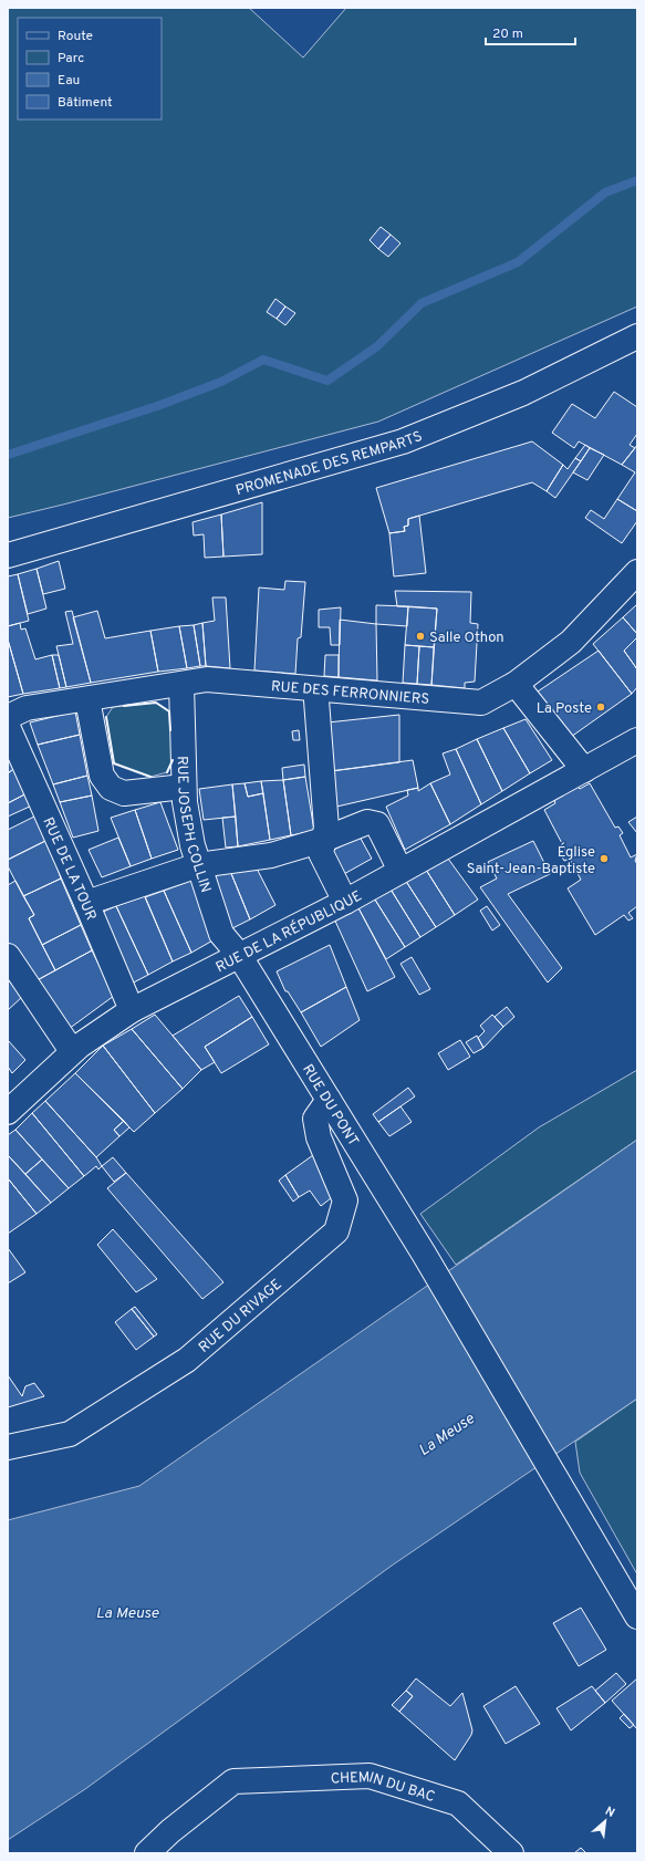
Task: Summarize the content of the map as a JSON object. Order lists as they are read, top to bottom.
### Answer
{
  "streets": {
    "street": [
      "PROMENADE DES REMPARTS",
      "RUE DES FERRONNIERS",
      "RUE JOSEPH COLLIN",
      "RUE DE LA TOUR",
      "RUE DE LA RÉPUBLIQUE",
      "RUE DU PONT",
      "RUE DU RIVAGE",
      "CHEMIN DU BAC"
    ]
  },
  "crossings": [
    ["RUE DES FERRONNIERS", "RUE JOSEPH COLLIN"],
    ["RUE DES FERRONNIERS", "RUE DE LA TOUR"],
    ["RUE JOSEPH COLLIN", "RUE DE LA RÉPUBLIQUE"],
    ["RUE JOSEPH COLLIN", "RUE DU PONT"],
    ["RUE DE LA TOUR", "RUE DE LA RÉPUBLIQUE"],
    ["RUE DE LA RÉPUBLIQUE", "RUE DU PONT"],
    ["RUE DU PONT", "RUE DU RIVAGE"]
  ],
  "water": ["La Meuse"],
  "places": ["Salle Othon", "La Poste", "Église Saint-Jean-Baptiste"],
  "legend": [
    "Route",
    "Parc",
    "Eau",
    "Bâtiment"
  ],
  "scale_bar": "20 m",
  "north": "top right"
}
